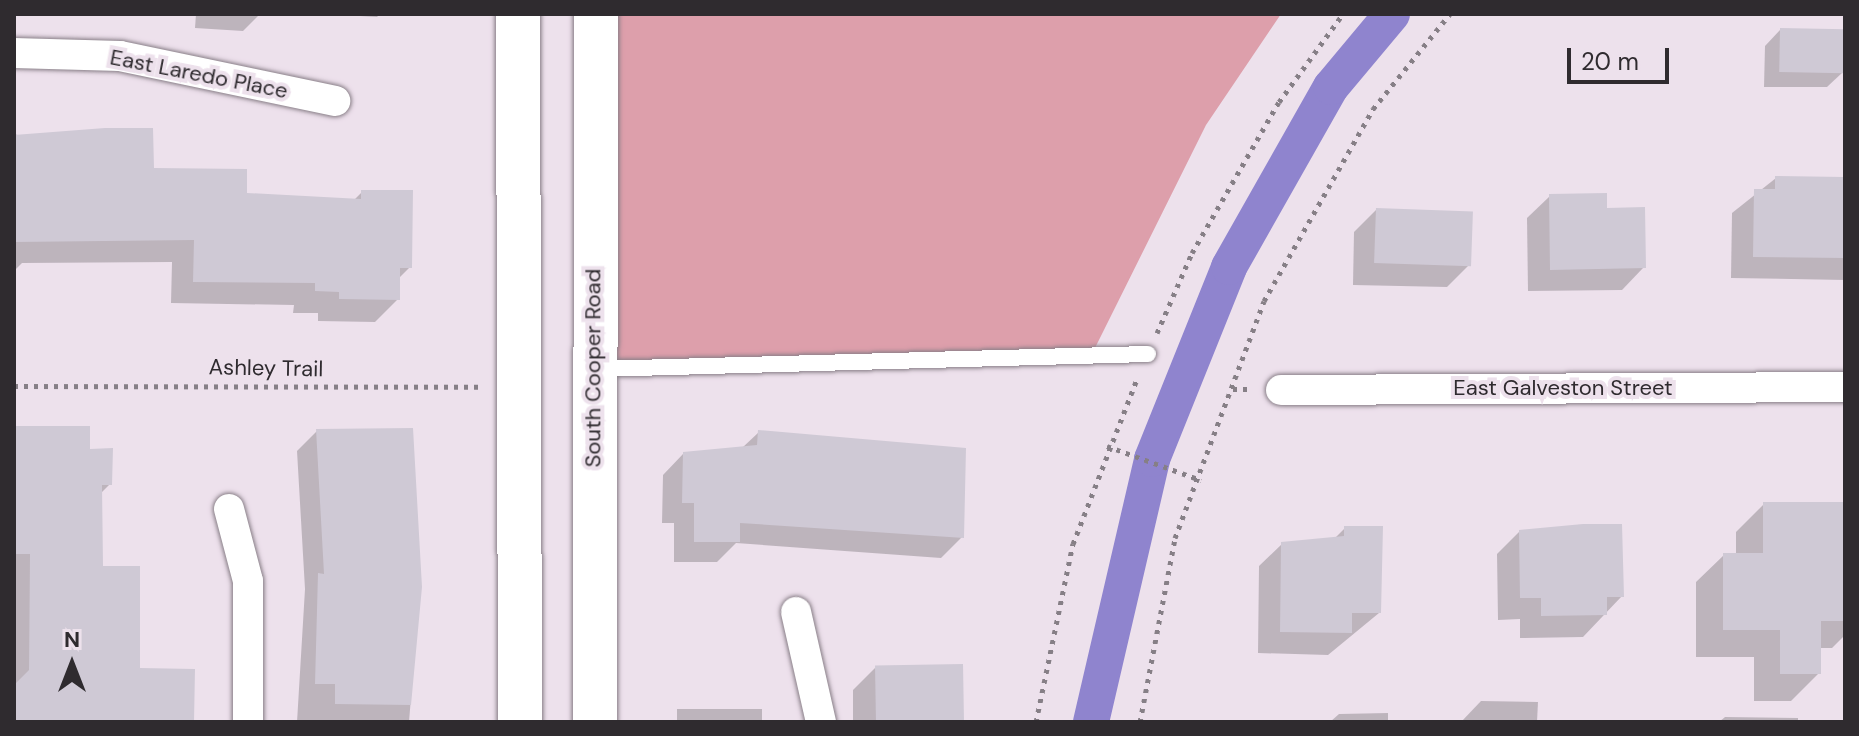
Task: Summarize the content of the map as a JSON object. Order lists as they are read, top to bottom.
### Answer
{
  "streets": {
    "main road": ["South Cooper Road"],
    "street": ["East Laredo Place", "East Galveston Street"],
    "path": ["Ashley Trail"]
  },
  "scale_bar": "20 m",
  "north": "top"
}
